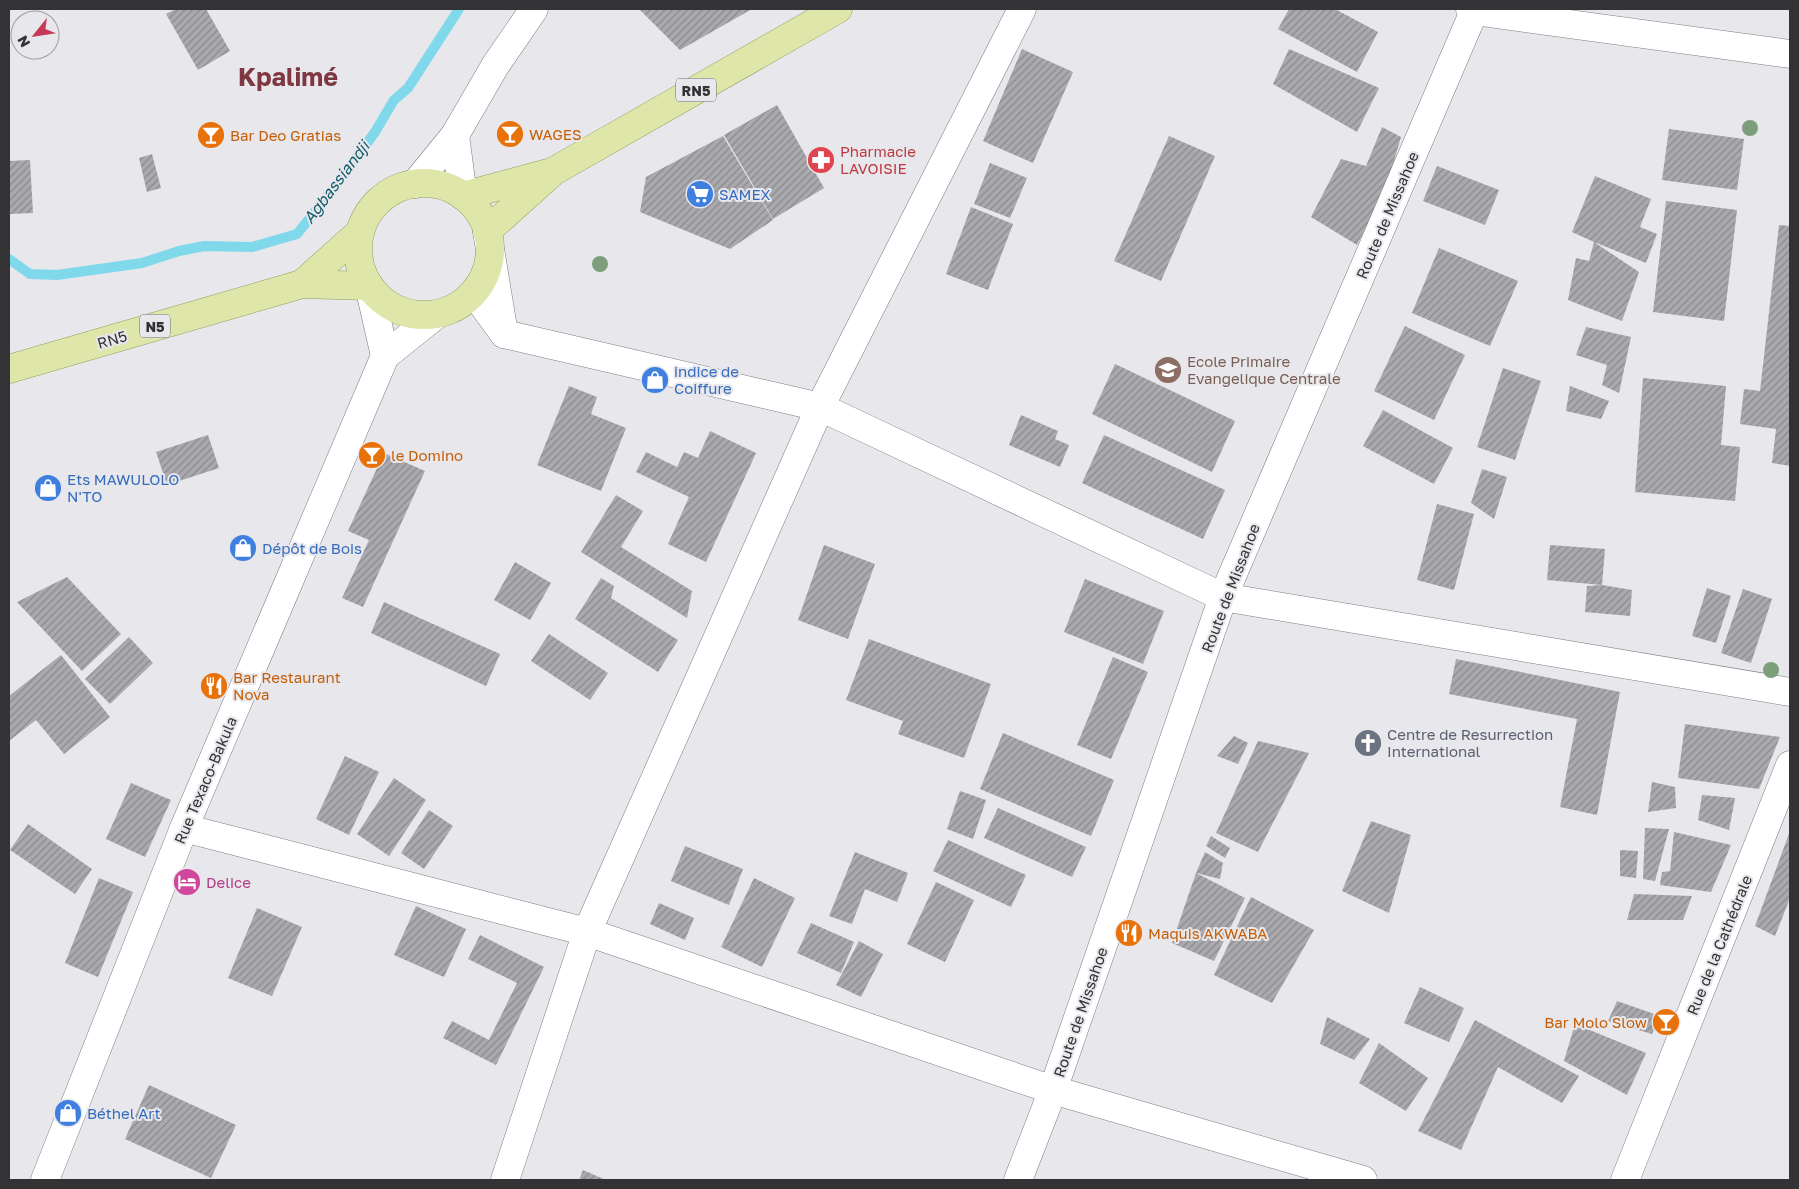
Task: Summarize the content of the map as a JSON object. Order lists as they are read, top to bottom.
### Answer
{
  "streets": {
    "main road": ["RN5", "N5"],
    "street": ["Route de Missahoe", "Rue Texaco-Bakula", "Rue de la Cathédrale"]
  },
  "crossings": [
    ["RN5", "Rue Texaco-Bakula"]
  ],
  "districts": ["Kpalimé"],
  "water": ["Agbassiandji"],
  "places": {
    "bar": [
      "WAGES",
      "Bar Deo Gratias",
      "le Domino",
      "Bar Molo Slow"
    ],
    "pharmacy": ["Pharmacie LAVOISIE"],
    "supermarket": ["SAMEX"],
    "school or university": ["Ecole Primaire Evangelique Centrale"],
    "shop": [
      "indice de Coiffure",
      "Ets MAWULOLO N'TO",
      "Dépôt de Bois",
      "Béthel Art"
    ],
    "restaurant": ["Bar Restaurant Nova", "Maquis AKWABA"],
    "church": ["Centre de Resurrection International"],
    "hotel": ["Delice"]
  },
  "north": "bottom left"
}
